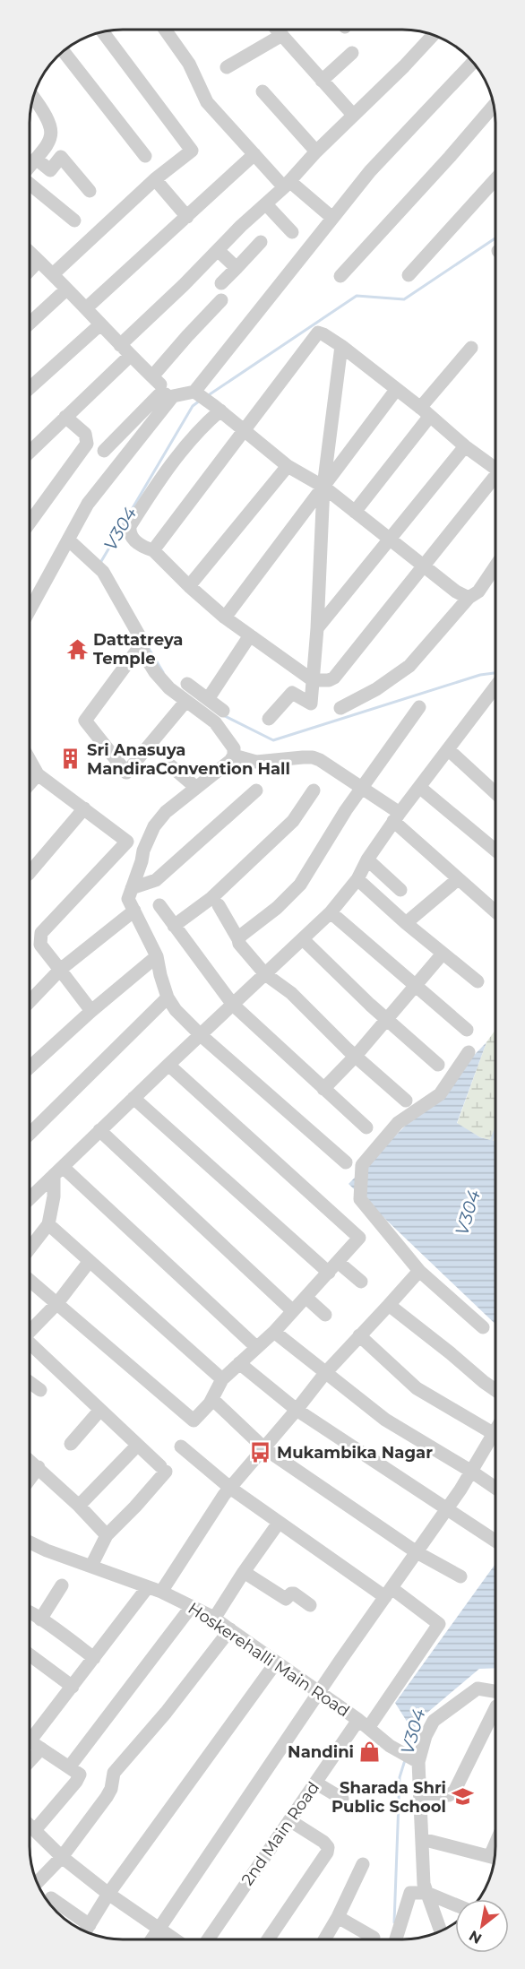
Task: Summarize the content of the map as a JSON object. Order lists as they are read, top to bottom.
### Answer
{
  "streets": {
    "street": ["Hoskerehalli Main Road", "2nd Main Road"]
  },
  "crossings": [
    ["Hoskerehalli Main Road", "2nd Main Road"]
  ],
  "water": ["V304"],
  "places": {
    "temple": ["Dattatreya Temple"],
    "building": ["Sri Anasuya MandiraConvention Hall"],
    "bus stop": ["Mukambika Nagar"],
    "shop": ["Nandini"],
    "school or university": ["Sharada Shri Public School"]
  },
  "north": "bottom left"
}
